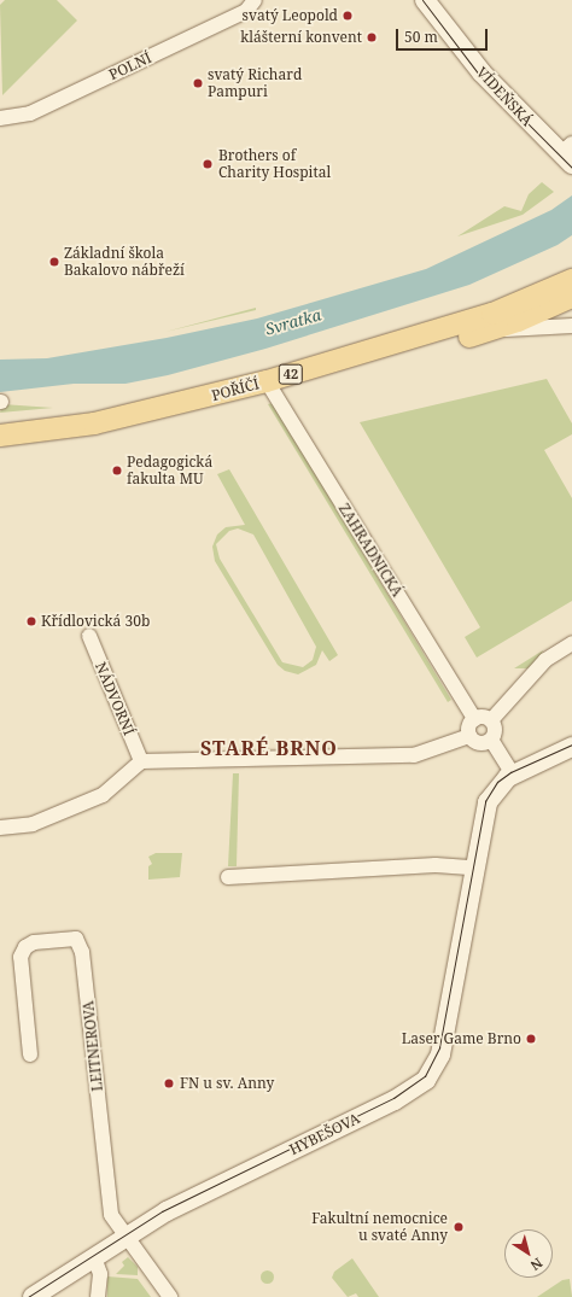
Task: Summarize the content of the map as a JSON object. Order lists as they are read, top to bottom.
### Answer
{
  "streets": {
    "main road": ["42", "POŘÍČÍ"],
    "street": [
      "POLNÍ",
      "VÍDEŇSKÁ",
      "ZAHRADNICKÁ",
      "NÁDVORNÍ",
      "LEITNEROVA",
      "HYBEŠOVA"
    ]
  },
  "crossings": [
    ["POŘÍČÍ", "ZAHRADNICKÁ"],
    ["LEITNEROVA", "HYBEŠOVA"]
  ],
  "districts": ["STARÉ BRNO"],
  "water": ["Svratka"],
  "places": [
    "svatý Leopold",
    "klášterní konvent",
    "svatý Richard Pampuri",
    "Brothers of Charity Hospital",
    "Základní škola Bakalovo nábřeží",
    "Pedagogická fakulta MU",
    "Křídlovická 30b",
    "Laser Game Brno",
    "FN u sv. Anny",
    "Fakultní nemocnice u svaté Anny"
  ],
  "scale_bar": "50 m",
  "north": "bottom right"
}
